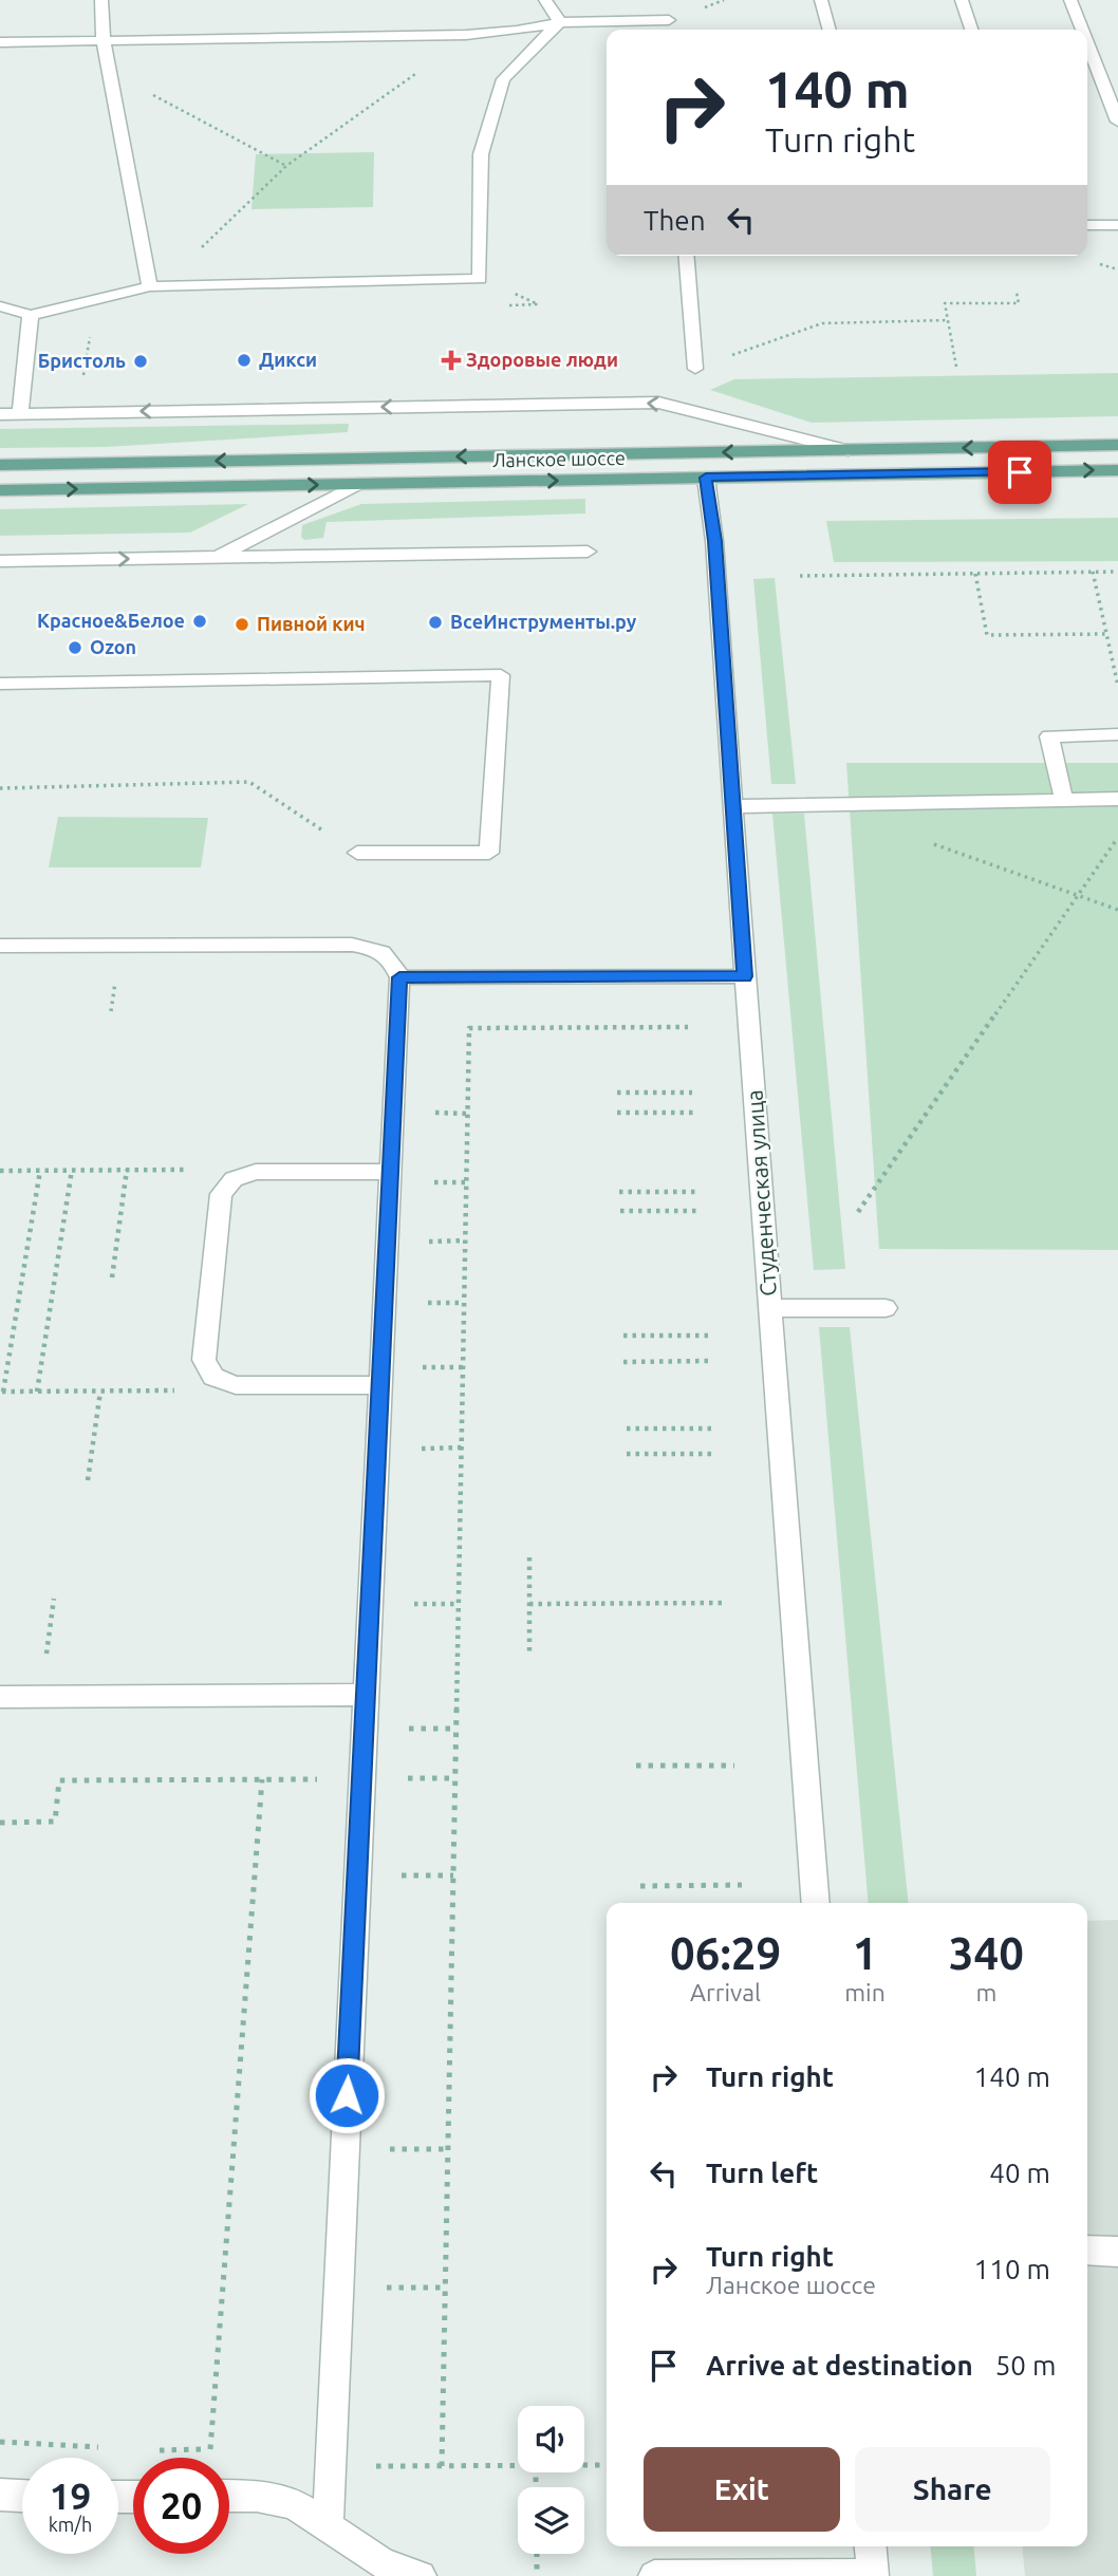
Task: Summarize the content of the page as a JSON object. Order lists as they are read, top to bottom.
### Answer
{
  "streets": {
    "main road": ["Ланское шоссе"],
    "street": ["Студенческая улица"]
  },
  "crossings": [
    ["Ланское шоссе", "Студенческая улица"]
  ],
  "places": {
    "other": [
      "Дикси",
      "Бристоль",
      "Красное&Белое",
      "ВсеИнструменты.ру",
      "Пивной кич",
      "Ozon"
    ],
    "health": ["Здоровые люди"]
  },
  "page": {
    "turn": ["140 m", "Turn right"],
    "then": "Then",
    "eta": [
      "06:29",
      "Arrival",
      "1",
      "min",
      "340",
      "m"
    ],
    "list": [
      {
        "name": "Turn right",
        "value": "140 m"
      },
      {
        "name": "Turn left",
        "value": "40 m"
      },
      {
        "name": "Turn right",
        "note": "Ланское шоссе",
        "value": "110 m"
      },
      {
        "name": "Arrive at destination",
        "value": "50 m"
      }
    ],
    "buttons": ["Exit", "Share"],
    "speed": "19 km/h",
    "limit": "20"
  }
}
